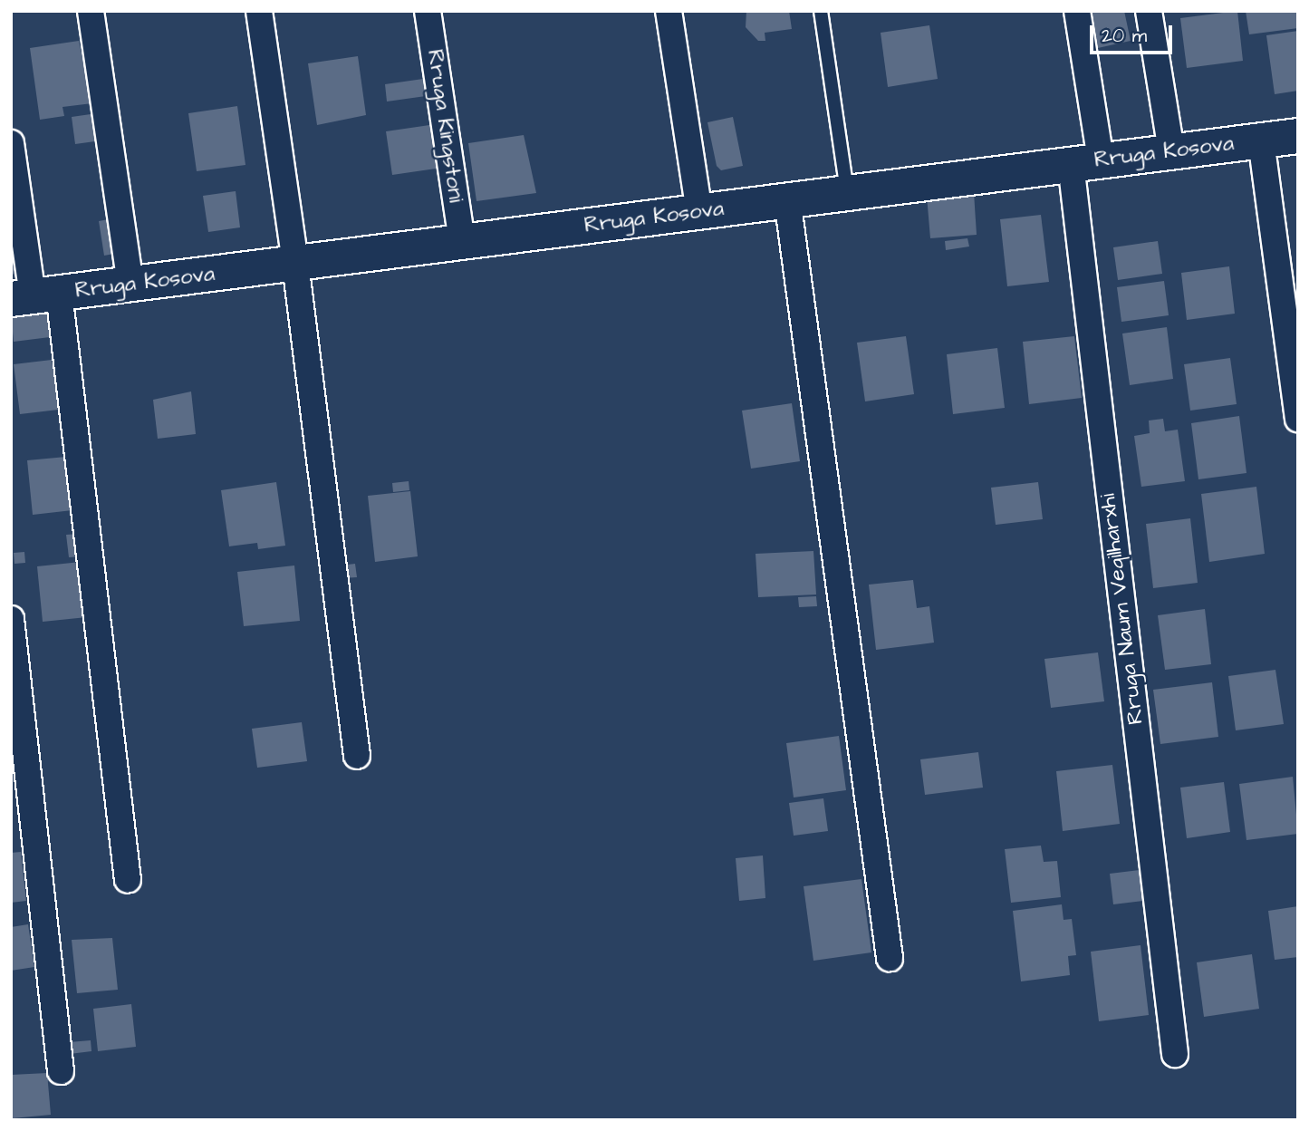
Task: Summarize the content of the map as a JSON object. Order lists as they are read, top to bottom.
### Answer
{
  "streets": {
    "street": ["Rruga Kingstoni", "Rruga Kosova", "Rruga Naum Veqilharxhi"]
  },
  "crossings": [
    ["Rruga Kingstoni", "Rruga Kosova"],
    ["Rruga Kosova", "Rruga Naum Veqilharxhi"]
  ],
  "scale_bar": "20 m"
}
